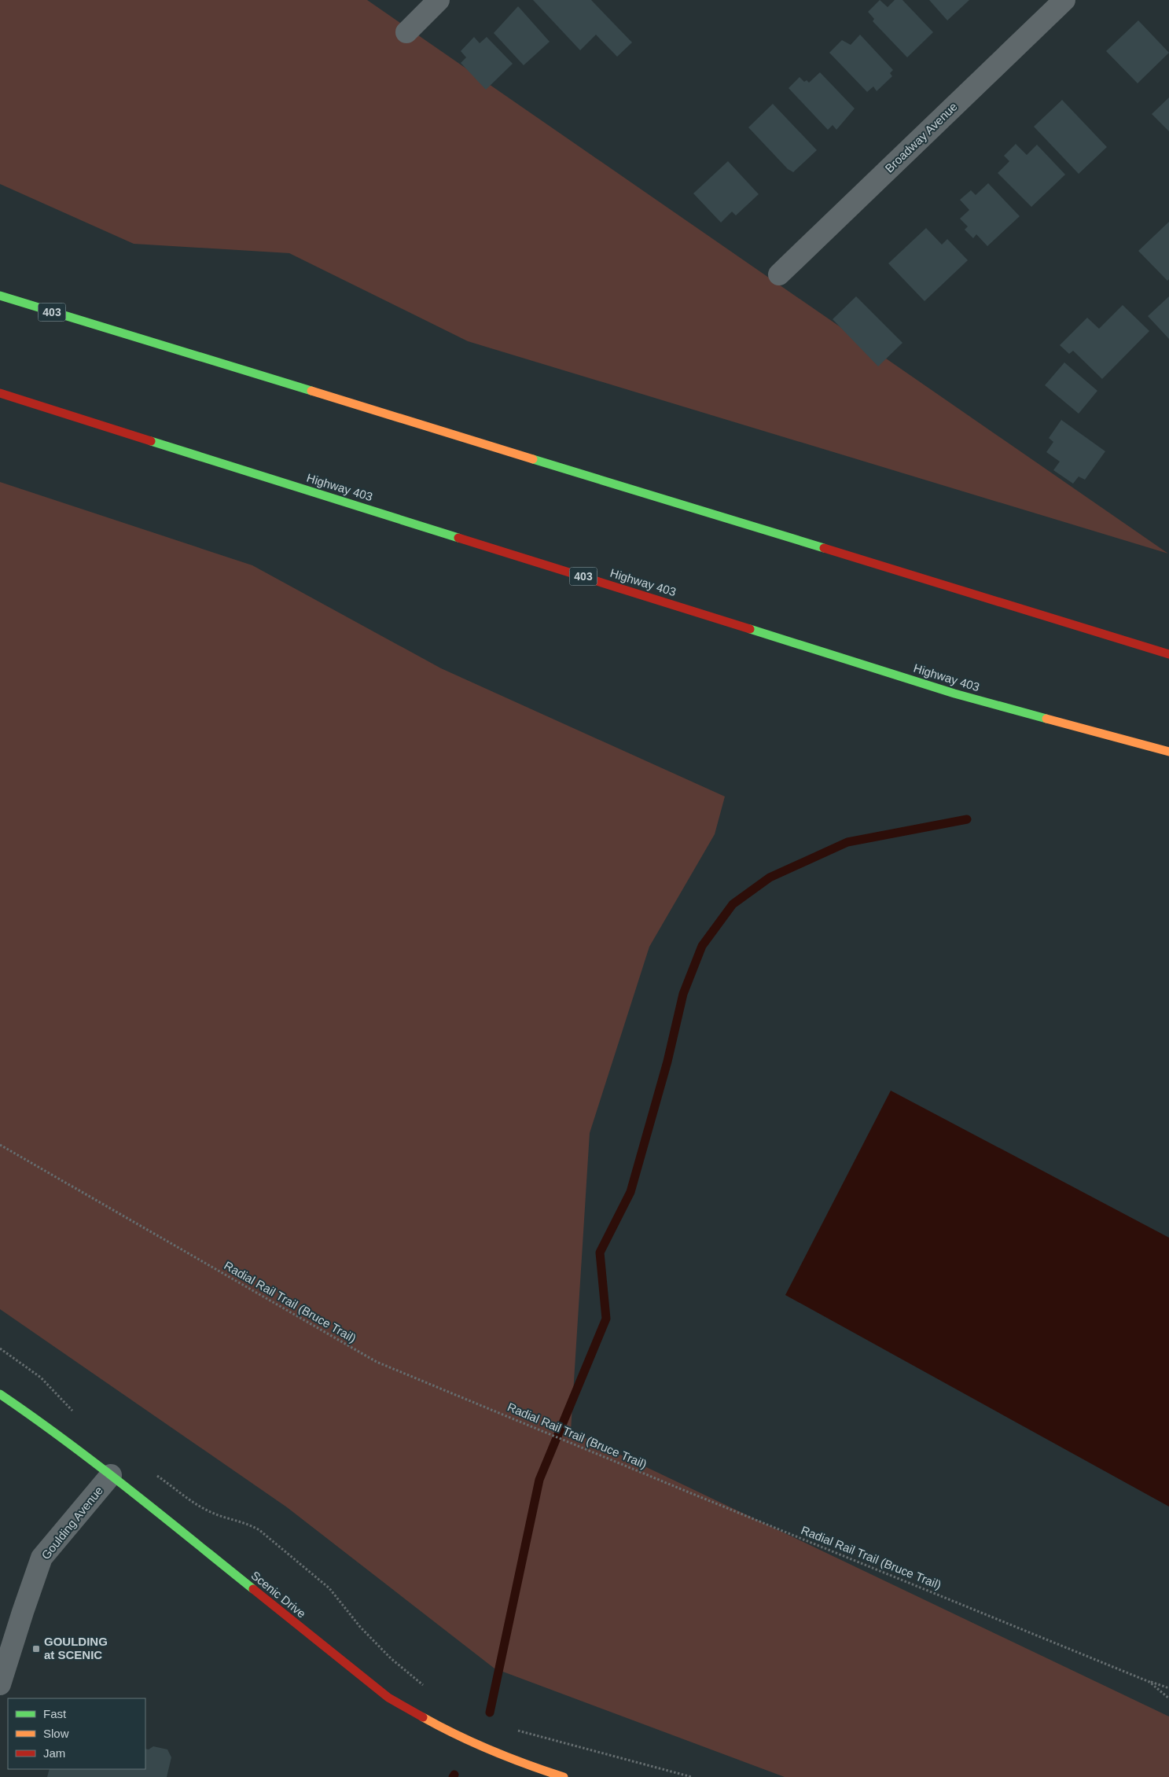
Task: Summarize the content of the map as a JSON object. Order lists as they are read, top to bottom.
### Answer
{
  "streets": {
    "main road": ["403", "Highway 403", "Scenic Drive"],
    "street": ["Broadway Avenue", "Goulding Avenue"],
    "path": ["Radial Rail Trail (Bruce Trail)"]
  },
  "crossings": [
    ["Goulding Avenue", "Scenic Drive"]
  ],
  "places": {
    "transit": ["GOULDING at SCENIC"]
  },
  "legend": ["Fast", "Slow", "Jam"]
}
